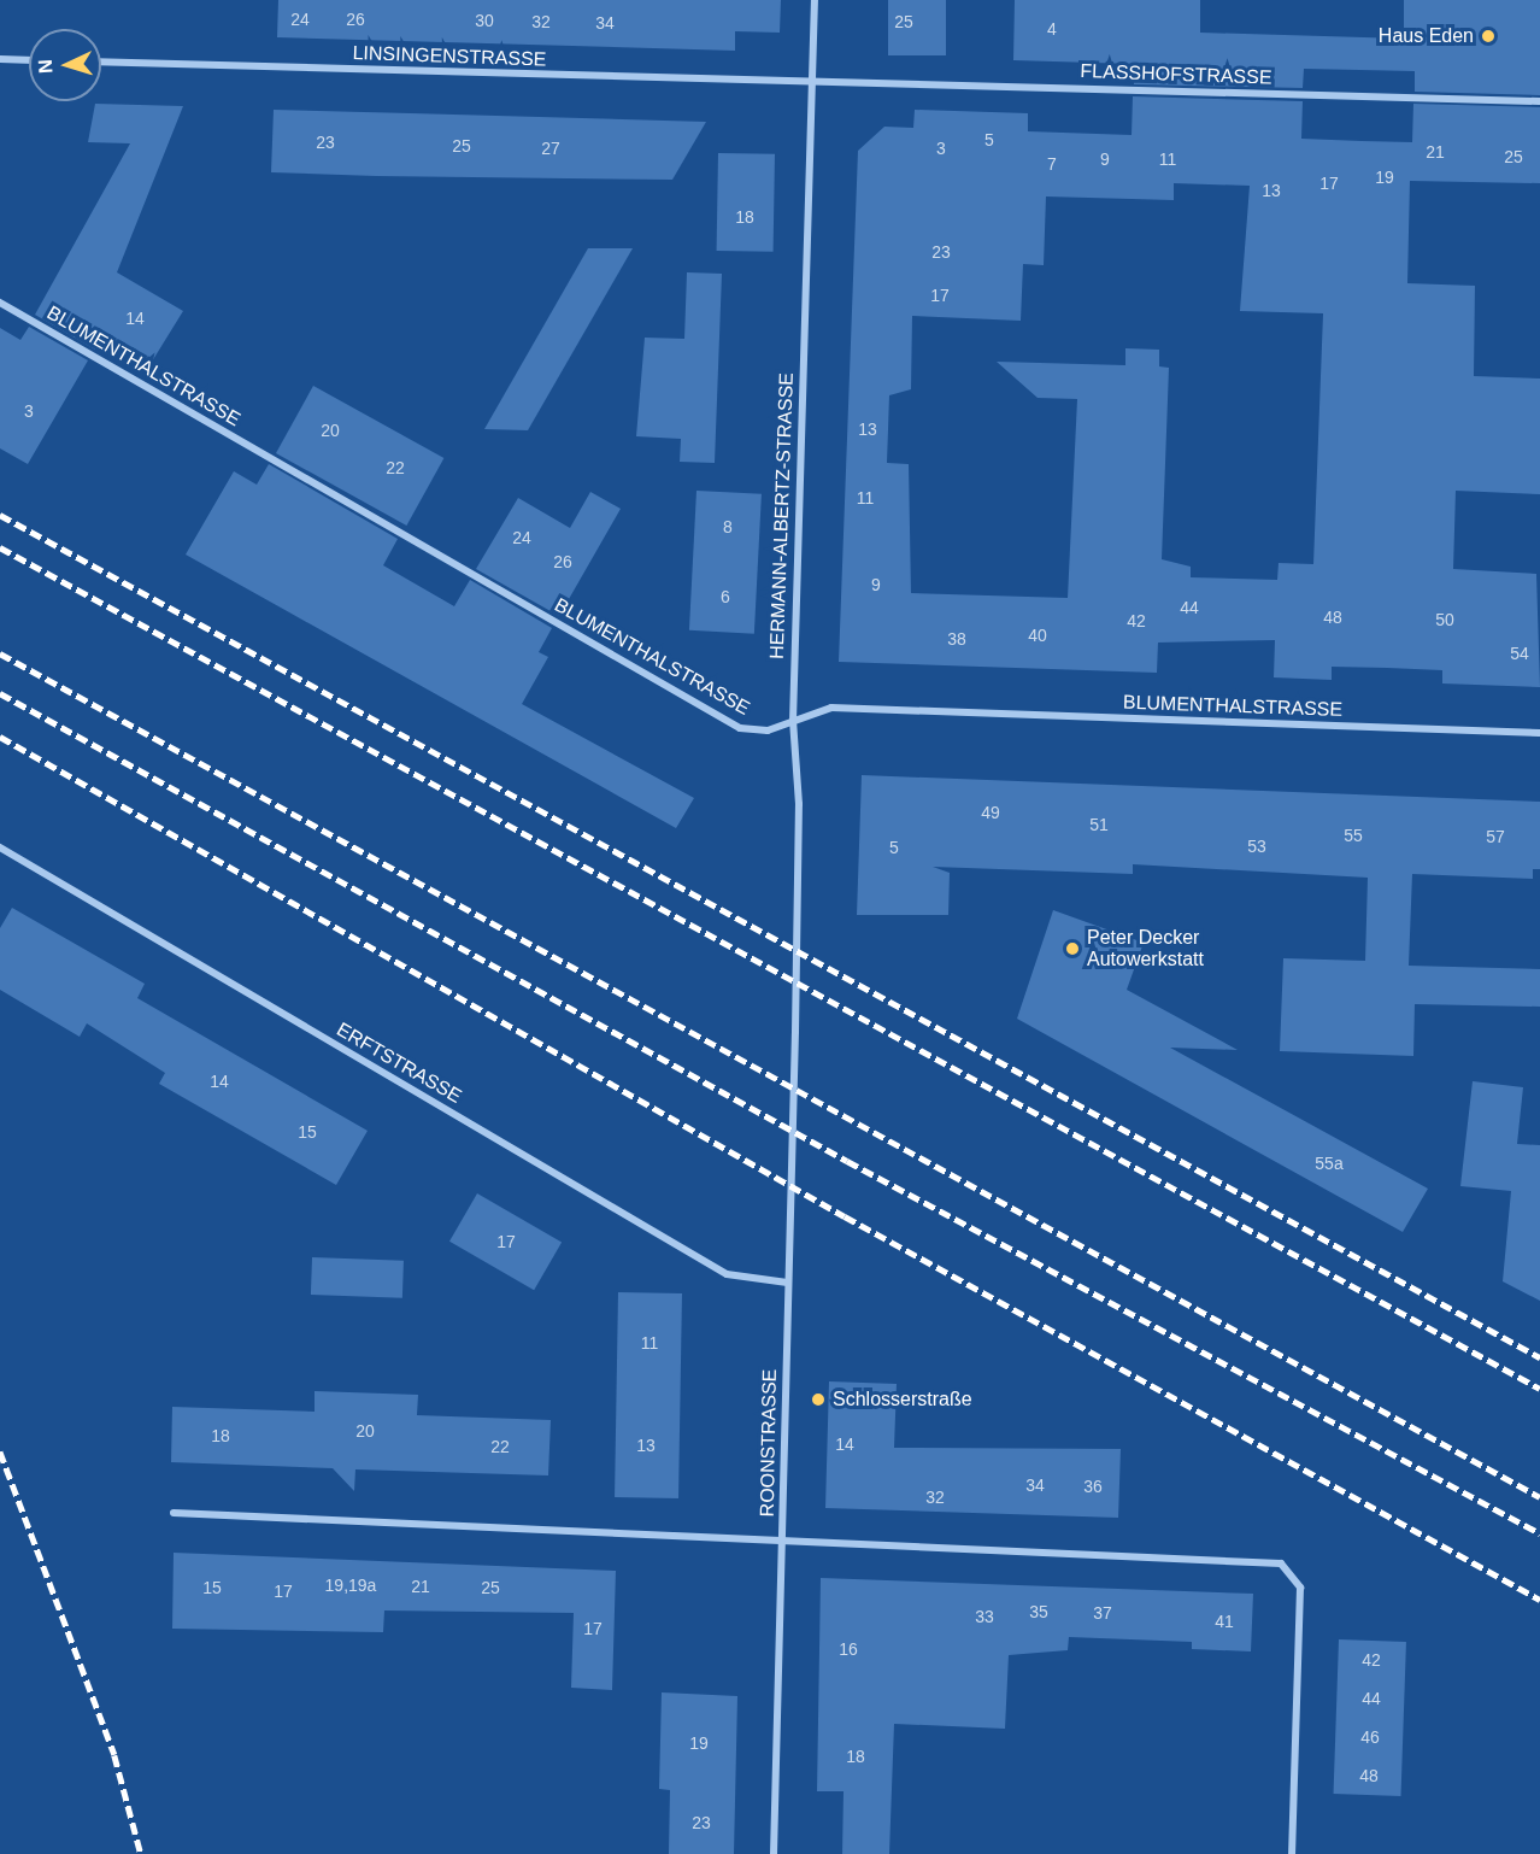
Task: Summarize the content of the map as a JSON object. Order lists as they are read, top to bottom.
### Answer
{
  "streets": {
    "street": [
      "LINSINGENSTRASSE",
      "FLASSHOFSTRASSE",
      "BLUMENTHALSTRASSE",
      "HERMANN-ALBERTZ-STRASSE",
      "ERFTSTRASSE",
      "ROONSTRASSE"
    ]
  },
  "crossings": [
    ["LINSINGENSTRASSE", "FLASSHOFSTRASSE"],
    ["LINSINGENSTRASSE", "HERMANN-ALBERTZ-STRASSE"],
    ["FLASSHOFSTRASSE", "HERMANN-ALBERTZ-STRASSE"],
    ["BLUMENTHALSTRASSE", "HERMANN-ALBERTZ-STRASSE"],
    ["HERMANN-ALBERTZ-STRASSE", "ROONSTRASSE"],
    ["ERFTSTRASSE", "ROONSTRASSE"]
  ],
  "places": ["Haus Eden", "Peter Decker Autowerkstatt", "Schlosserstraße"],
  "house_numbers": [
    "24",
    "26",
    "30",
    "32",
    "25",
    "34",
    "4",
    "5",
    "23",
    "25",
    "27",
    "3",
    "21",
    "25",
    "9",
    "11",
    "7",
    "19",
    "17",
    "13",
    "18",
    "23",
    "17",
    "14",
    "3",
    "13",
    "20",
    "22",
    "11",
    "8",
    "24",
    "26",
    "9",
    "6",
    "44",
    "48",
    "50",
    "42",
    "40",
    "38",
    "54",
    "49",
    "51",
    "55",
    "57",
    "53",
    "5",
    "14",
    "15",
    "55a",
    "17",
    "11",
    "20",
    "18",
    "14",
    "13",
    "22",
    "34",
    "36",
    "32",
    "19,19a",
    "21",
    "15",
    "25",
    "17",
    "35",
    "37",
    "33",
    "41",
    "17",
    "16",
    "42",
    "44",
    "46",
    "19",
    "18",
    "48",
    "23"
  ],
  "north": "left"
}
